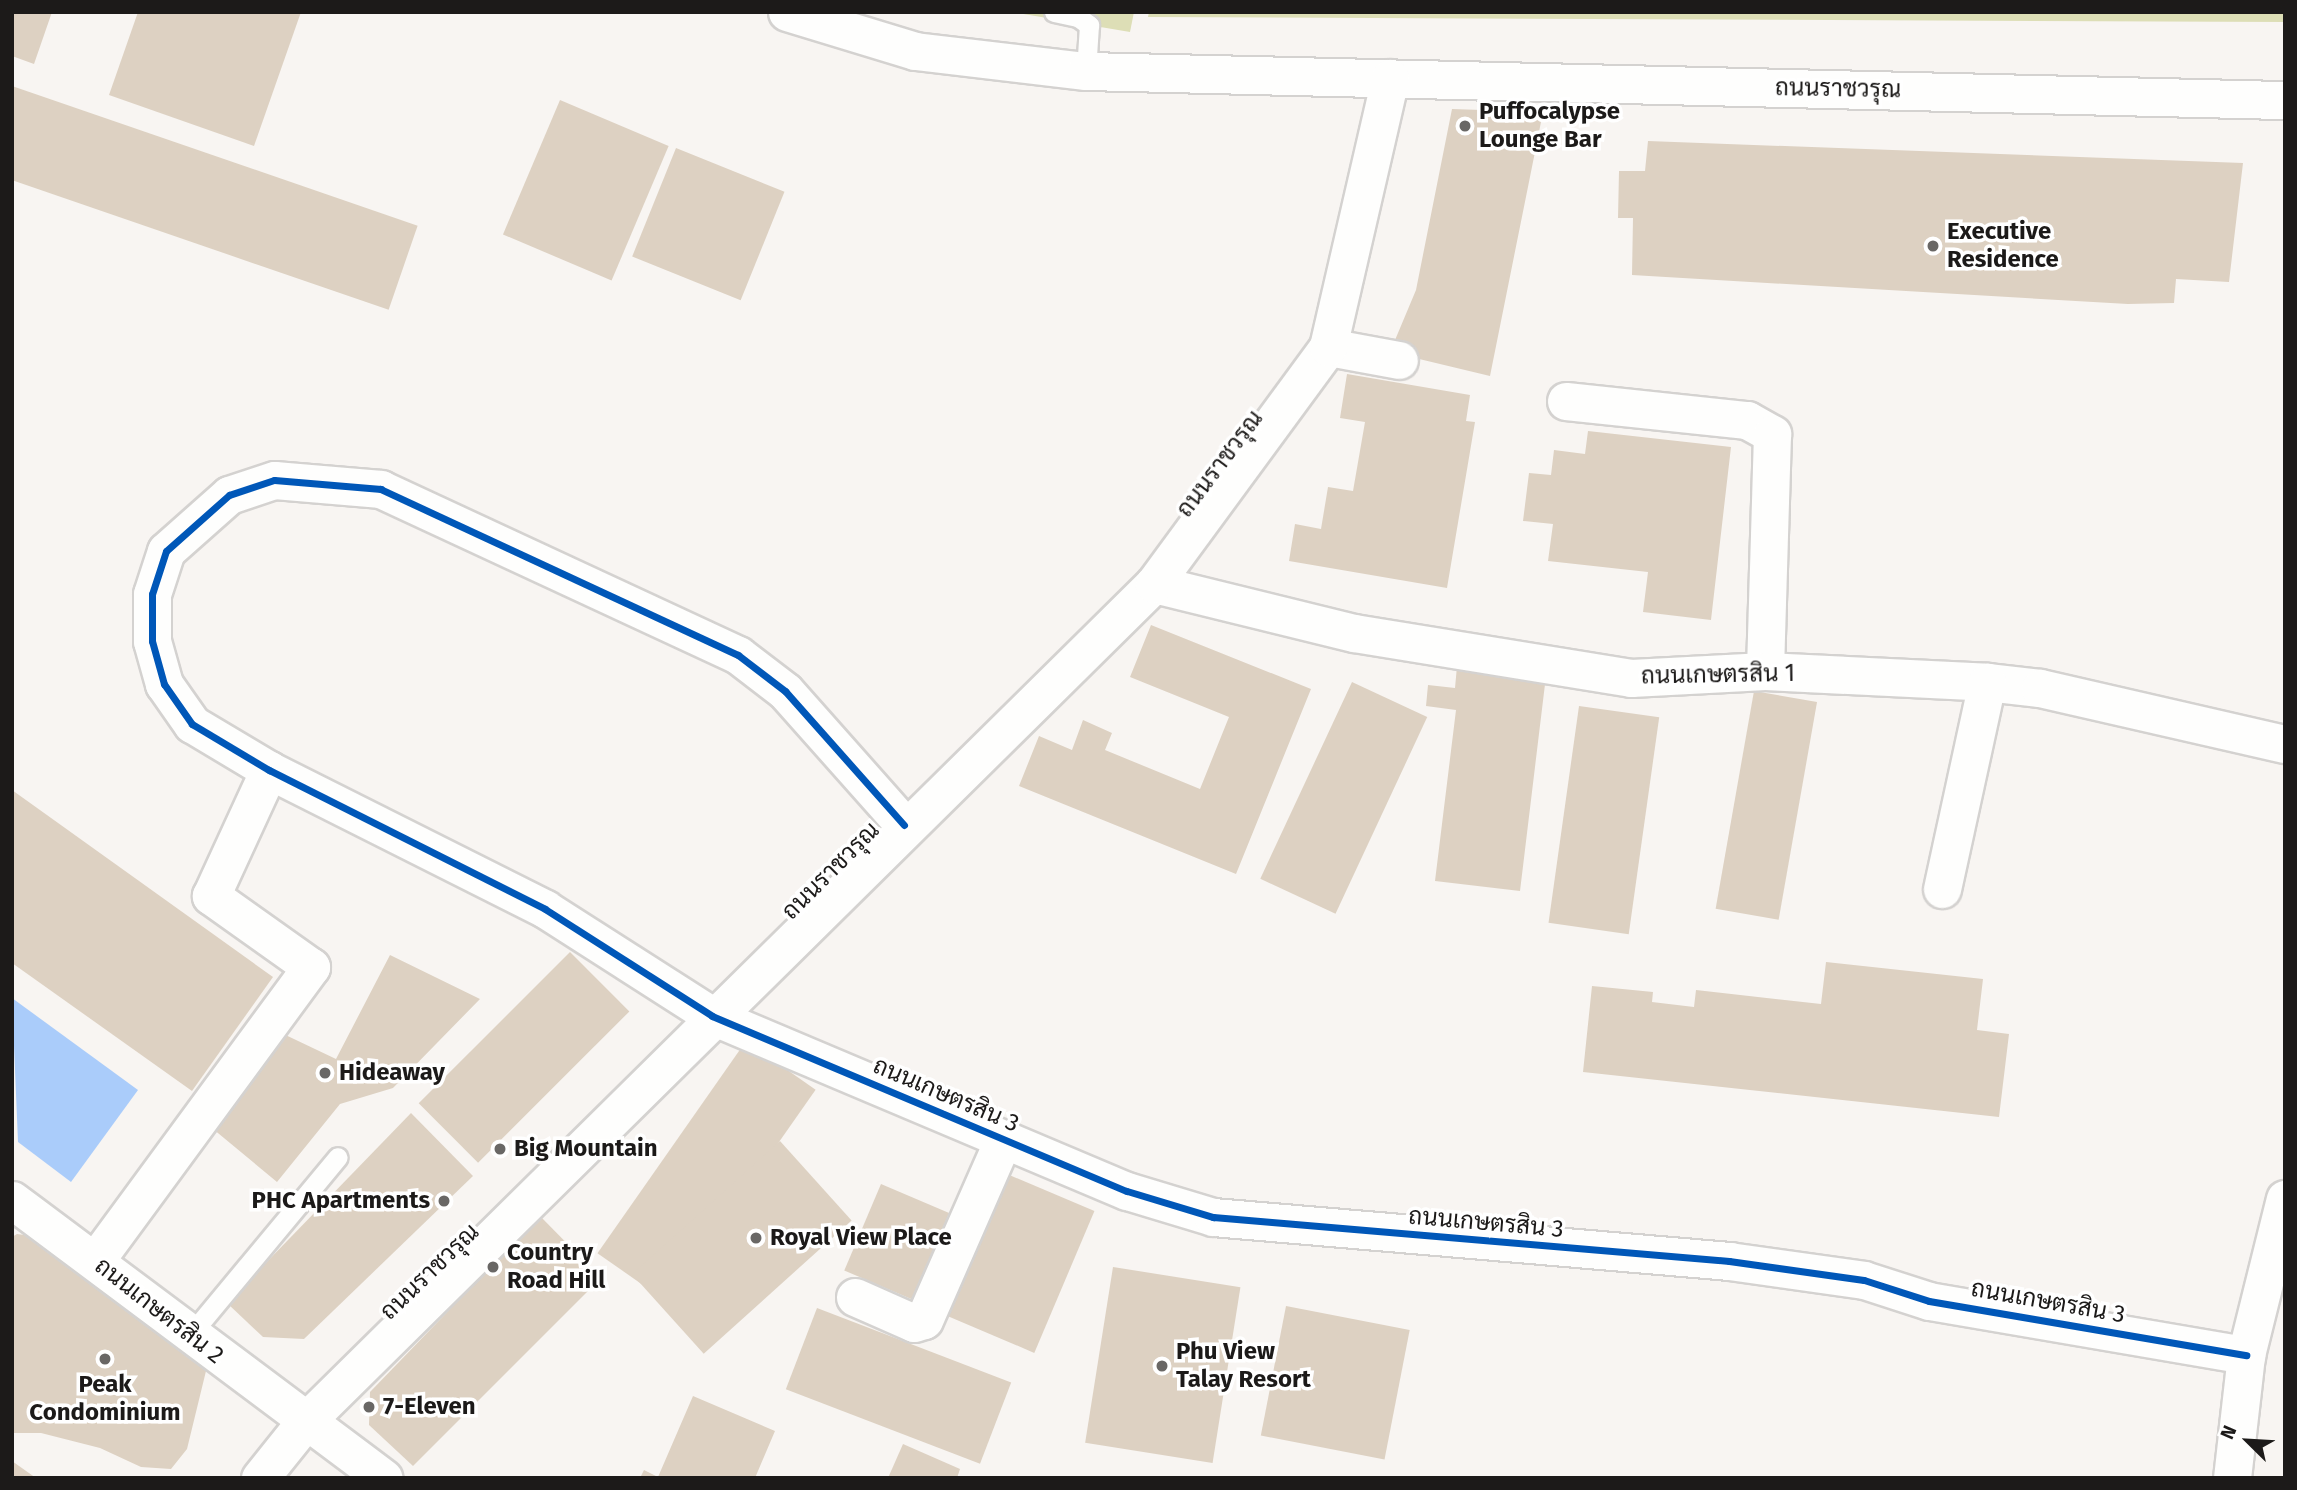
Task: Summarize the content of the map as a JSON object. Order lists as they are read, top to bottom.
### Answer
{
  "streets": {
    "street": [
      "ถนนราชวรุณ",
      "ถนนเกษตรสิน 1",
      "ถนนเกษตรสิน 3",
      "ถนนเกษตรสิน 2"
    ]
  },
  "crossings": [
    ["ถนนราชวรุณ", "ถนนเกษตรสิน 1"],
    ["ถนนราชวรุณ", "ถนนเกษตรสิน 3"],
    ["ถนนราชวรุณ", "ถนนเกษตรสิน 2"]
  ],
  "places": [
    "Puffocalypse Lounge Bar",
    "Executive Residence",
    "Hideaway",
    "Big Mountain",
    "PHC Apartments",
    "Royal View Place",
    "Country Road Hill",
    "Peak Condominium",
    "Phu View Talay Resort",
    "7-Eleven"
  ],
  "north": "top left"
}
